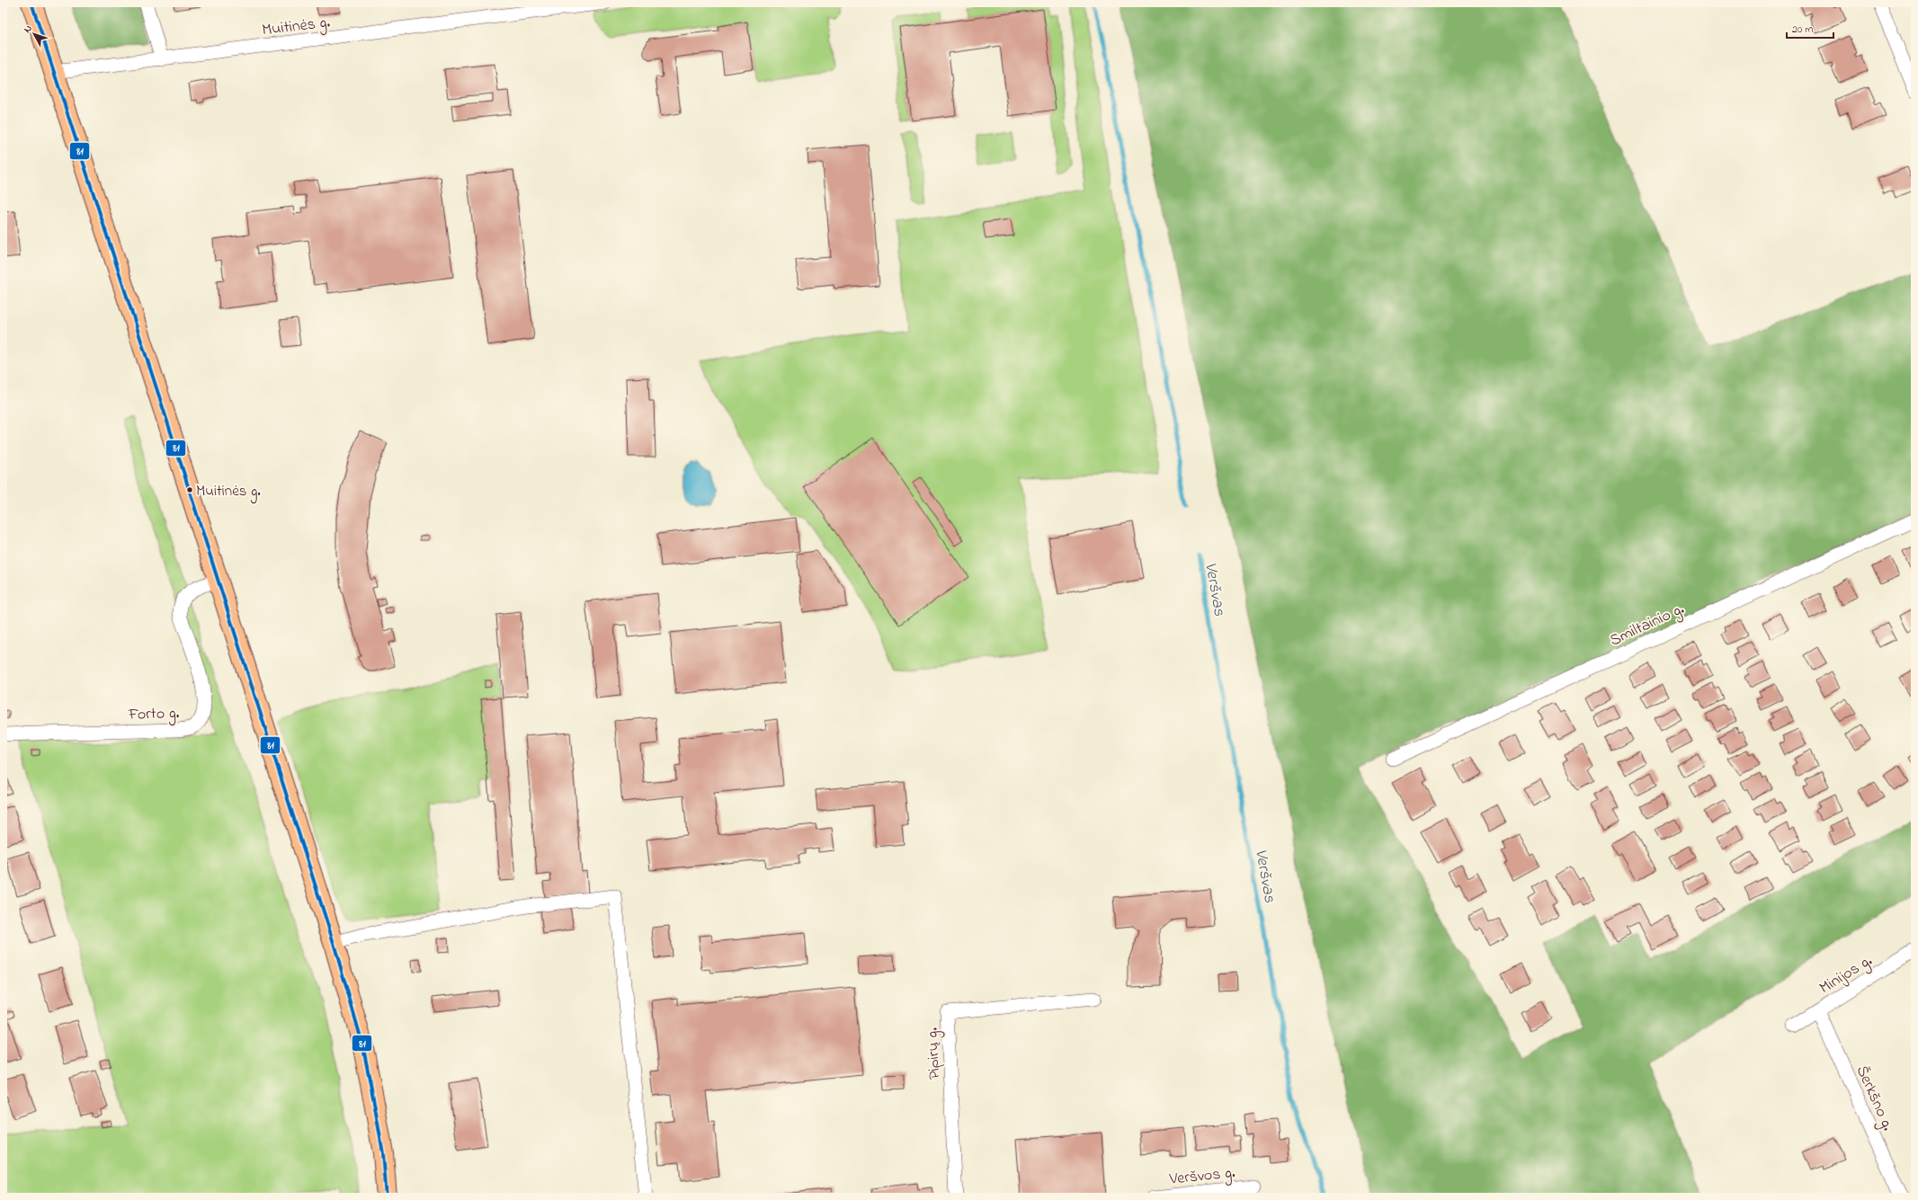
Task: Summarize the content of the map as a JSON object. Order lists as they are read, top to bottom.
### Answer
{
  "streets": {
    "street": [
      "Muitinės g.",
      "Smiltainio g.",
      "Forto g.",
      "Minijos g.",
      "Pipirų g.",
      "Šerkšno g.",
      "Veršvos g."
    ]
  },
  "crossings": [
    ["Minijos g.", "Šerkšno g."]
  ],
  "water": ["Veršvas"],
  "places": ["Muitinės g."],
  "lines": ["transit line 81"],
  "scale_bar": "20 m",
  "north": "top left"
}
